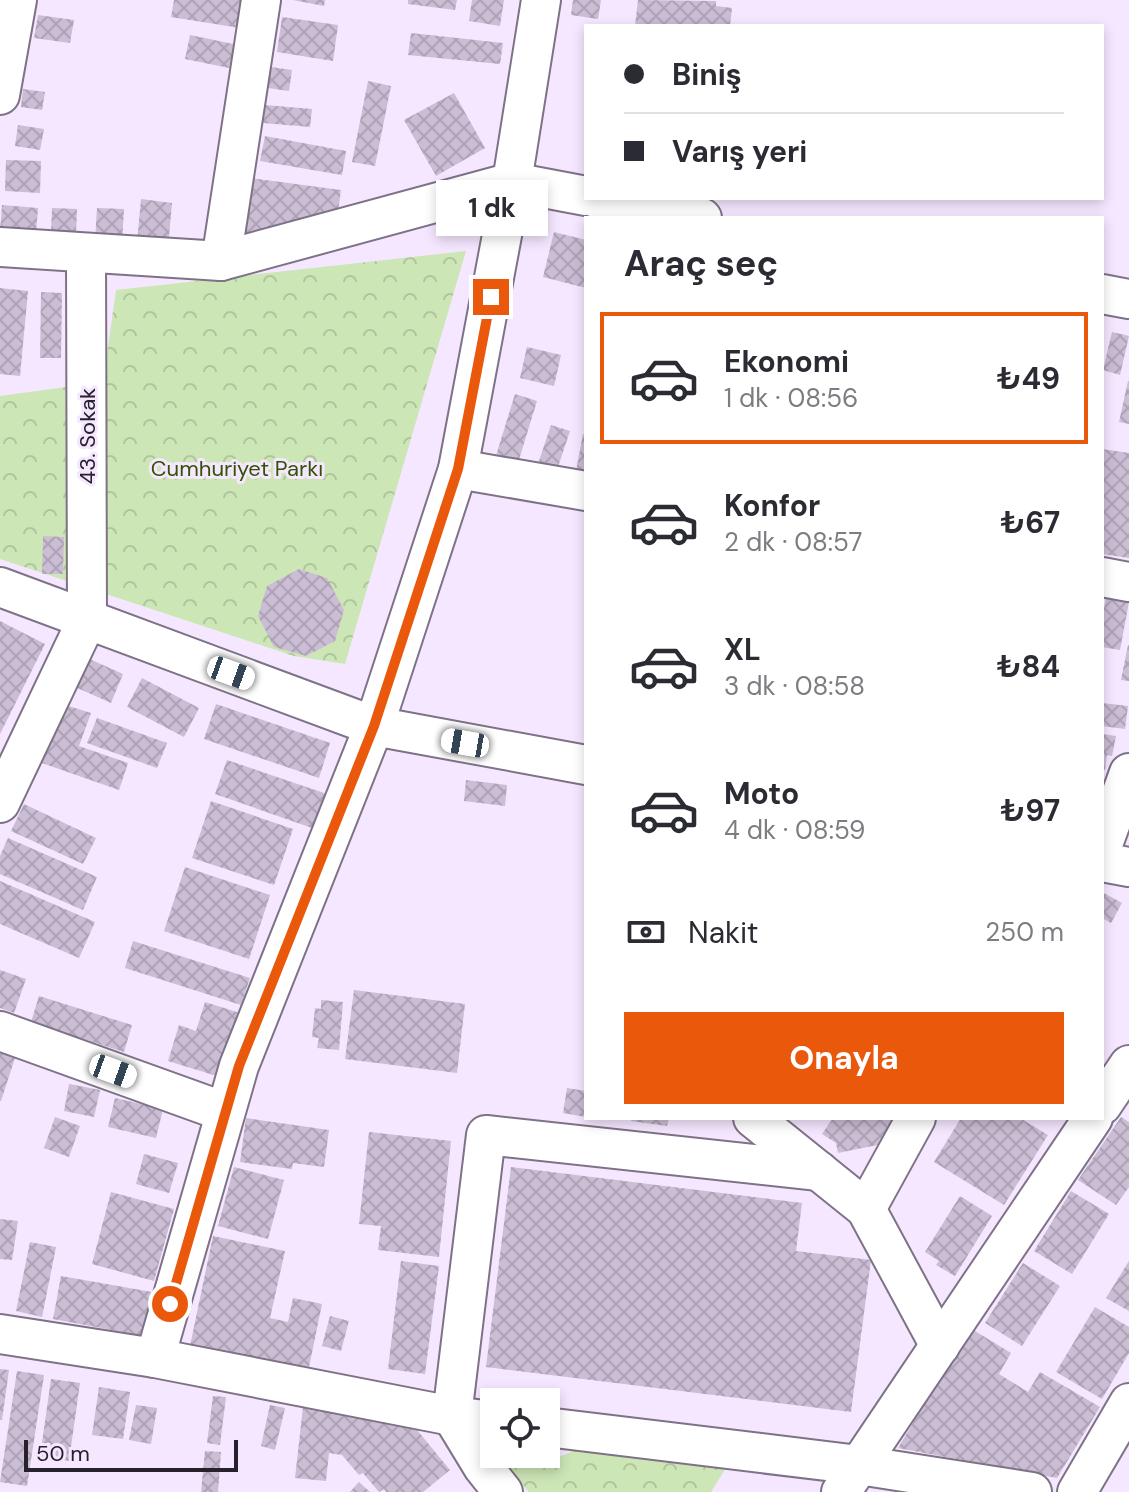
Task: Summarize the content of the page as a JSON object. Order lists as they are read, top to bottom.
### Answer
{
  "streets": {
    "street": ["43. Sokak"]
  },
  "parks": ["Cumhuriyet Parkı"],
  "scale_bar": "50 m",
  "page": {
    "banner": ["Biniş", "Varış yeri"],
    "bubble": "1 dk",
    "heading": "Araç seç",
    "list": [
      {
        "name": "Ekonomi",
        "note": "1 dk · 08:56",
        "value": "₺49"
      },
      {
        "name": "Konfor",
        "note": "2 dk · 08:57",
        "value": "₺67"
      },
      {
        "name": "XL",
        "note": "3 dk · 08:58",
        "value": "₺84"
      },
      {
        "name": "Moto",
        "note": "4 dk · 08:59",
        "value": "₺97"
      }
    ],
    "pay": ["Nakit", "250 m"],
    "buttons": "Onayla",
    "scale": "50 m"
  }
}
